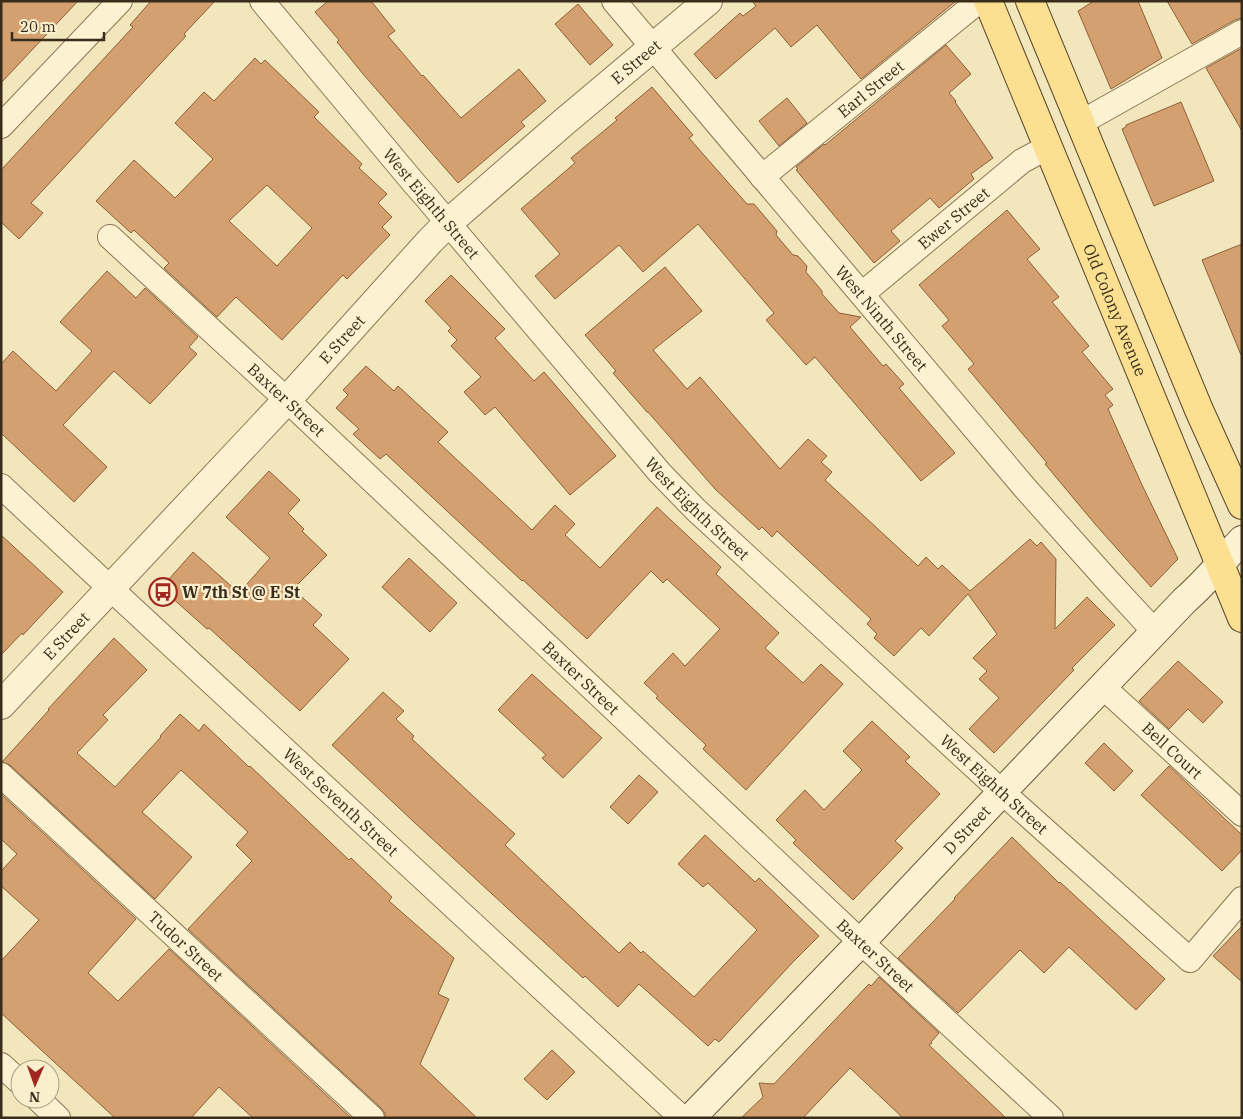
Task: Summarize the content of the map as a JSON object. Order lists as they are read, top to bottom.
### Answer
{
  "streets": {
    "main road": ["Old Colony Avenue"],
    "street": [
      "E Street",
      "Earl Street",
      "West Eighth Street",
      "Ewer Street",
      "West Ninth Street",
      "Baxter Street",
      "Bell Court",
      "West Seventh Street",
      "D Street",
      "Tudor Street"
    ]
  },
  "crossings": [
    ["E Street", "West Eighth Street"],
    ["E Street", "West Ninth Street"],
    ["E Street", "Baxter Street"],
    ["E Street", "West Seventh Street"],
    ["Earl Street", "West Ninth Street"],
    ["West Eighth Street", "D Street"],
    ["Ewer Street", "Old Colony Avenue"],
    ["Ewer Street", "West Ninth Street"],
    ["Old Colony Avenue", "D Street"],
    ["West Ninth Street", "D Street"],
    ["Baxter Street", "D Street"],
    ["Bell Court", "D Street"]
  ],
  "places": {
    "bus stop": ["W 7th St @ E St"]
  },
  "scale_bar": "20 m",
  "north": "bottom"
}
